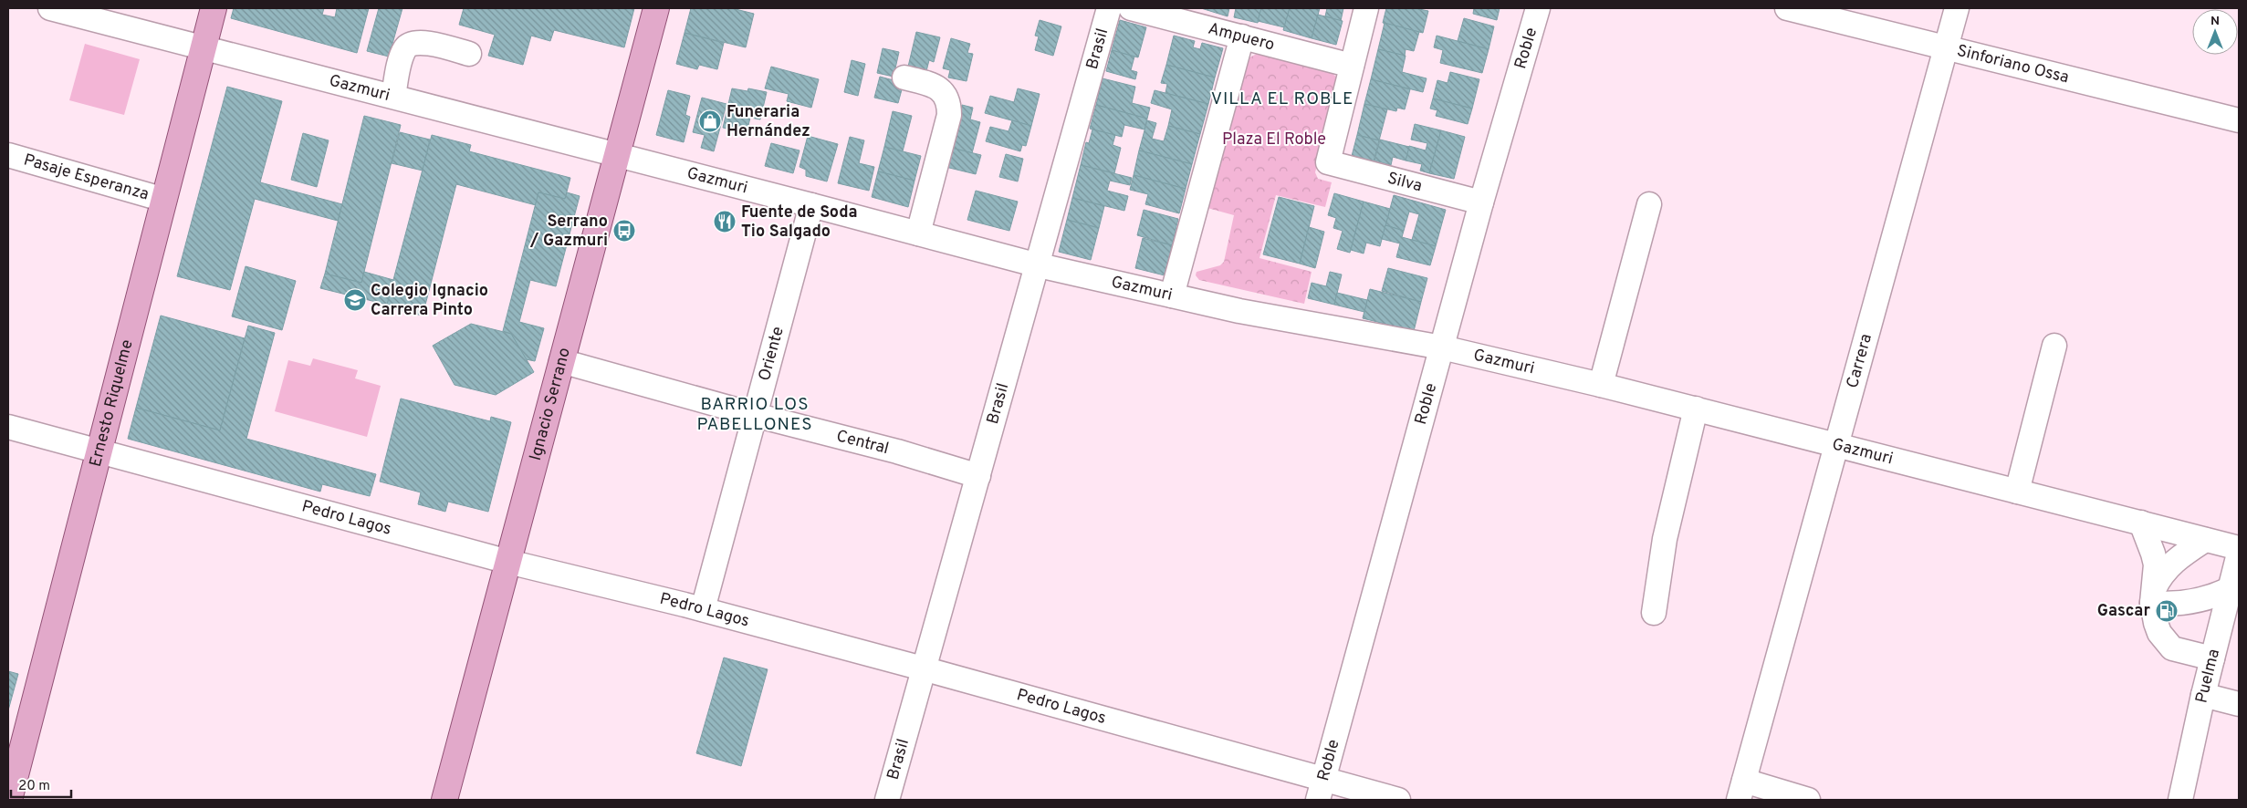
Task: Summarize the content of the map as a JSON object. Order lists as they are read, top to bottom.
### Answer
{
  "streets": {
    "main road": ["Ernesto Riquelme", "Ignacio Serrano"],
    "street": [
      "Ampuero",
      "Brasil",
      "Roble",
      "Sinforiano Ossa",
      "Gazmuri",
      "Pasaje Esperanza",
      "Silva",
      "Oriente",
      "Carrera",
      "Central",
      "Pedro Lagos",
      "Puelma"
    ]
  },
  "crossings": [
    ["Ampuero", "Silva"],
    ["Brasil", "Gazmuri"],
    ["Brasil", "Central"],
    ["Brasil", "Pedro Lagos"],
    ["Roble", "Gazmuri"],
    ["Roble", "Silva"],
    ["Roble", "Pedro Lagos"],
    ["Sinforiano Ossa", "Carrera"],
    ["Gazmuri", "Oriente"],
    ["Gazmuri", "Carrera"],
    ["Gazmuri", "Ernesto Riquelme"],
    ["Gazmuri", "Ignacio Serrano"],
    ["Pasaje Esperanza", "Ernesto Riquelme"],
    ["Oriente", "Central"],
    ["Oriente", "Pedro Lagos"],
    ["Ernesto Riquelme", "Pedro Lagos"],
    ["Ignacio Serrano", "Central"],
    ["Ignacio Serrano", "Pedro Lagos"]
  ],
  "districts": ["VILLA EL ROBLE", "BARRIO LOS PABELLONES"],
  "parks": ["Plaza El Roble"],
  "places": {
    "shop": ["Funeraria Hernández"],
    "restaurant": ["Fuente de Soda Tio Salgado"],
    "bus stop": ["Serrano / Gazmuri"],
    "school or university": ["Colegio Ignacio Carrera Pinto"],
    "fuel station": ["Gascar"]
  },
  "scale_bar": "20 m",
  "north": "top"
}
